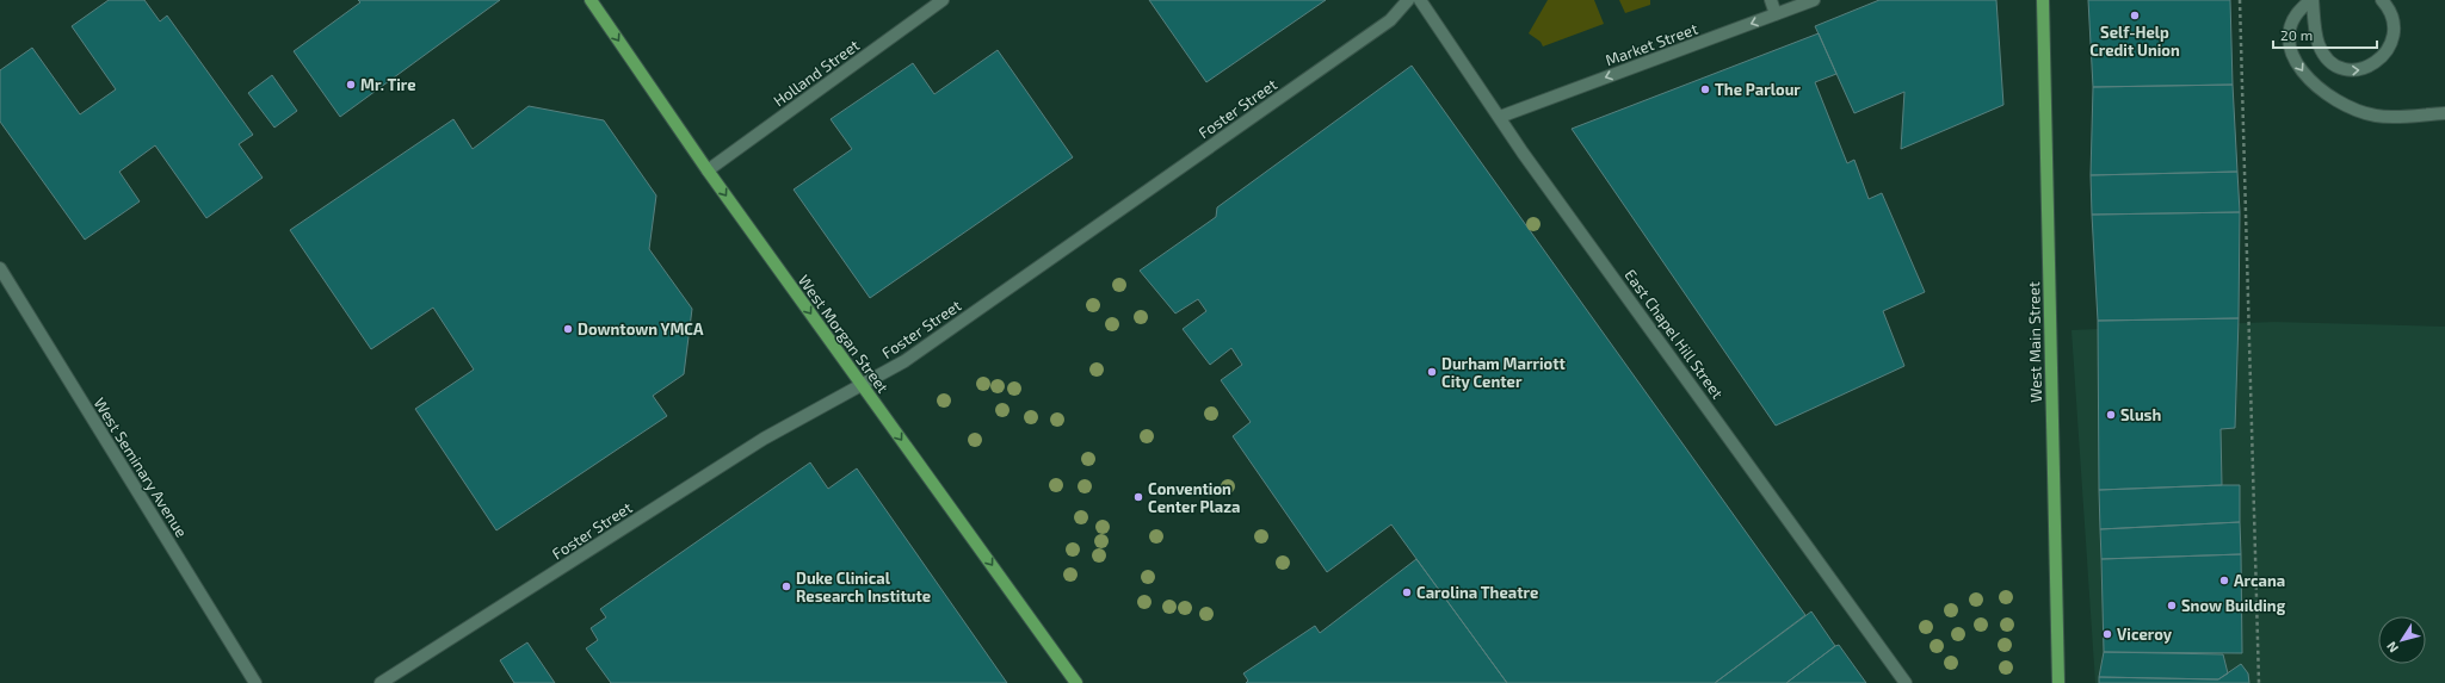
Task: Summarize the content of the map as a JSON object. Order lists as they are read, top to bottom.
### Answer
{
  "streets": {
    "main road": ["West Morgan Street", "West Main Street"],
    "street": [
      "Market Street",
      "Holland Street",
      "Foster Street",
      "East Chapel Hill Street",
      "West Seminary Avenue"
    ]
  },
  "crossings": [
    ["Market Street", "East Chapel Hill Street"],
    ["Holland Street", "West Morgan Street"],
    ["Foster Street", "West Morgan Street"]
  ],
  "one_way": ["Market Street", "West Morgan Street"],
  "places": [
    "Self-Help Credit Union",
    "Mr. Tire",
    "The Parlour",
    "Downtown YMCA",
    "Durham Marriott City Center",
    "Slush",
    "Convention Center Plaza",
    "Arcana",
    "Duke Clinical Research Institute",
    "Carolina Theatre",
    "Snow Building",
    "Viceroy"
  ],
  "scale_bar": "20 m",
  "north": "bottom left"
}
